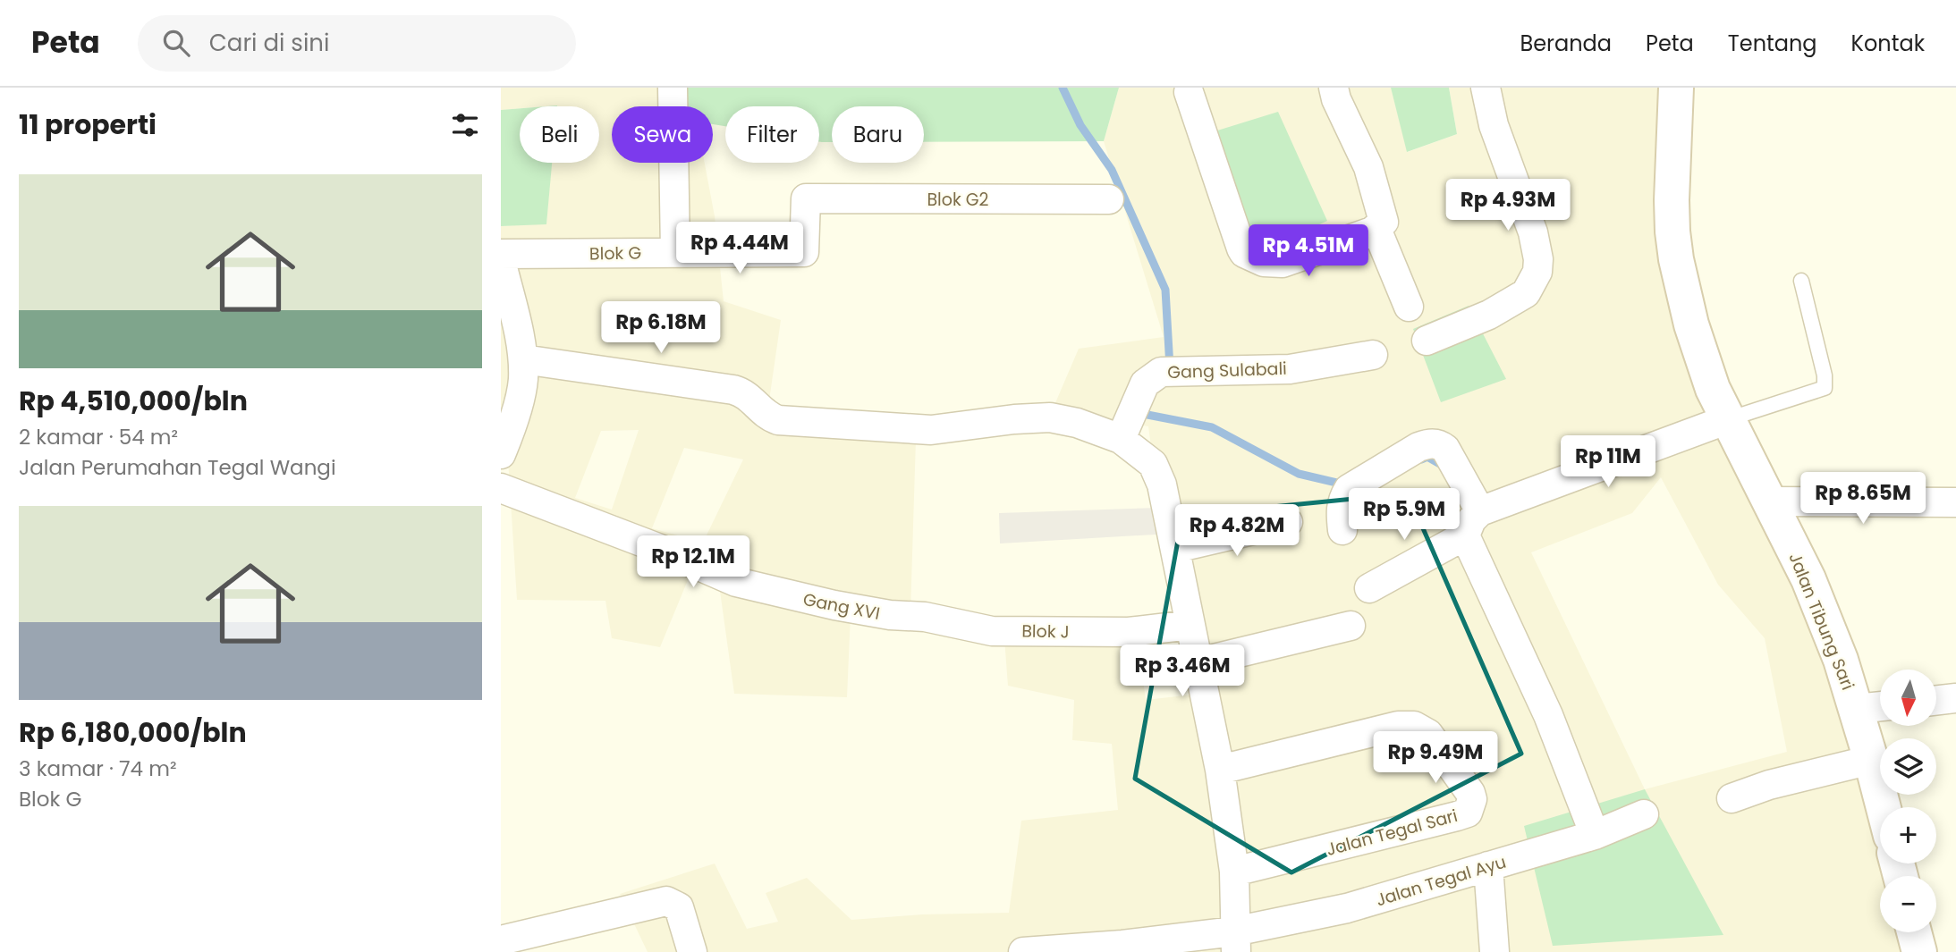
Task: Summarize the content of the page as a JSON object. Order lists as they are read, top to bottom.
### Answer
{
  "streets": {
    "street": [
      "Blok G2",
      "Blok G",
      "Gang Sulabali",
      "Gang XVI",
      "Jalan Tibung Sari",
      "Blok J",
      "Jalan Tegal Sari",
      "Jalan Tegal Ayu"
    ]
  },
  "crossings": [
    ["Blok G2", "Blok G"],
    ["Gang XVI", "Blok J"]
  ],
  "north": "bottom",
  "page": {
    "header": "Peta",
    "search": "Cari di sini",
    "nav": [
      "Beranda",
      "Peta",
      "Tentang",
      "Kontak"
    ],
    "heading": "11 properti",
    "chip": [
      "Beli",
      "Sewa",
      "Filter",
      "Baru"
    ],
    "list": [
      {
        "name": "Rp 4,510,000/bln",
        "note": "2 kamar · 54 m² · Jalan Perumahan Tegal Wangi"
      },
      {
        "name": "Rp 6,180,000/bln",
        "note": "3 kamar · 74 m² · Blok G"
      }
    ],
    "price": [
      "Rp 4.93M",
      "Rp 4.44M",
      "Rp 4.51M",
      "Rp 6.18M",
      "Rp 11M",
      "Rp 8.65M",
      "Rp 5.9M",
      "Rp 4.82M",
      "Rp 12.1M",
      "Rp 3.46M",
      "Rp 9.49M"
    ],
    "map_buttons": ["+", "−"]
  }
}
